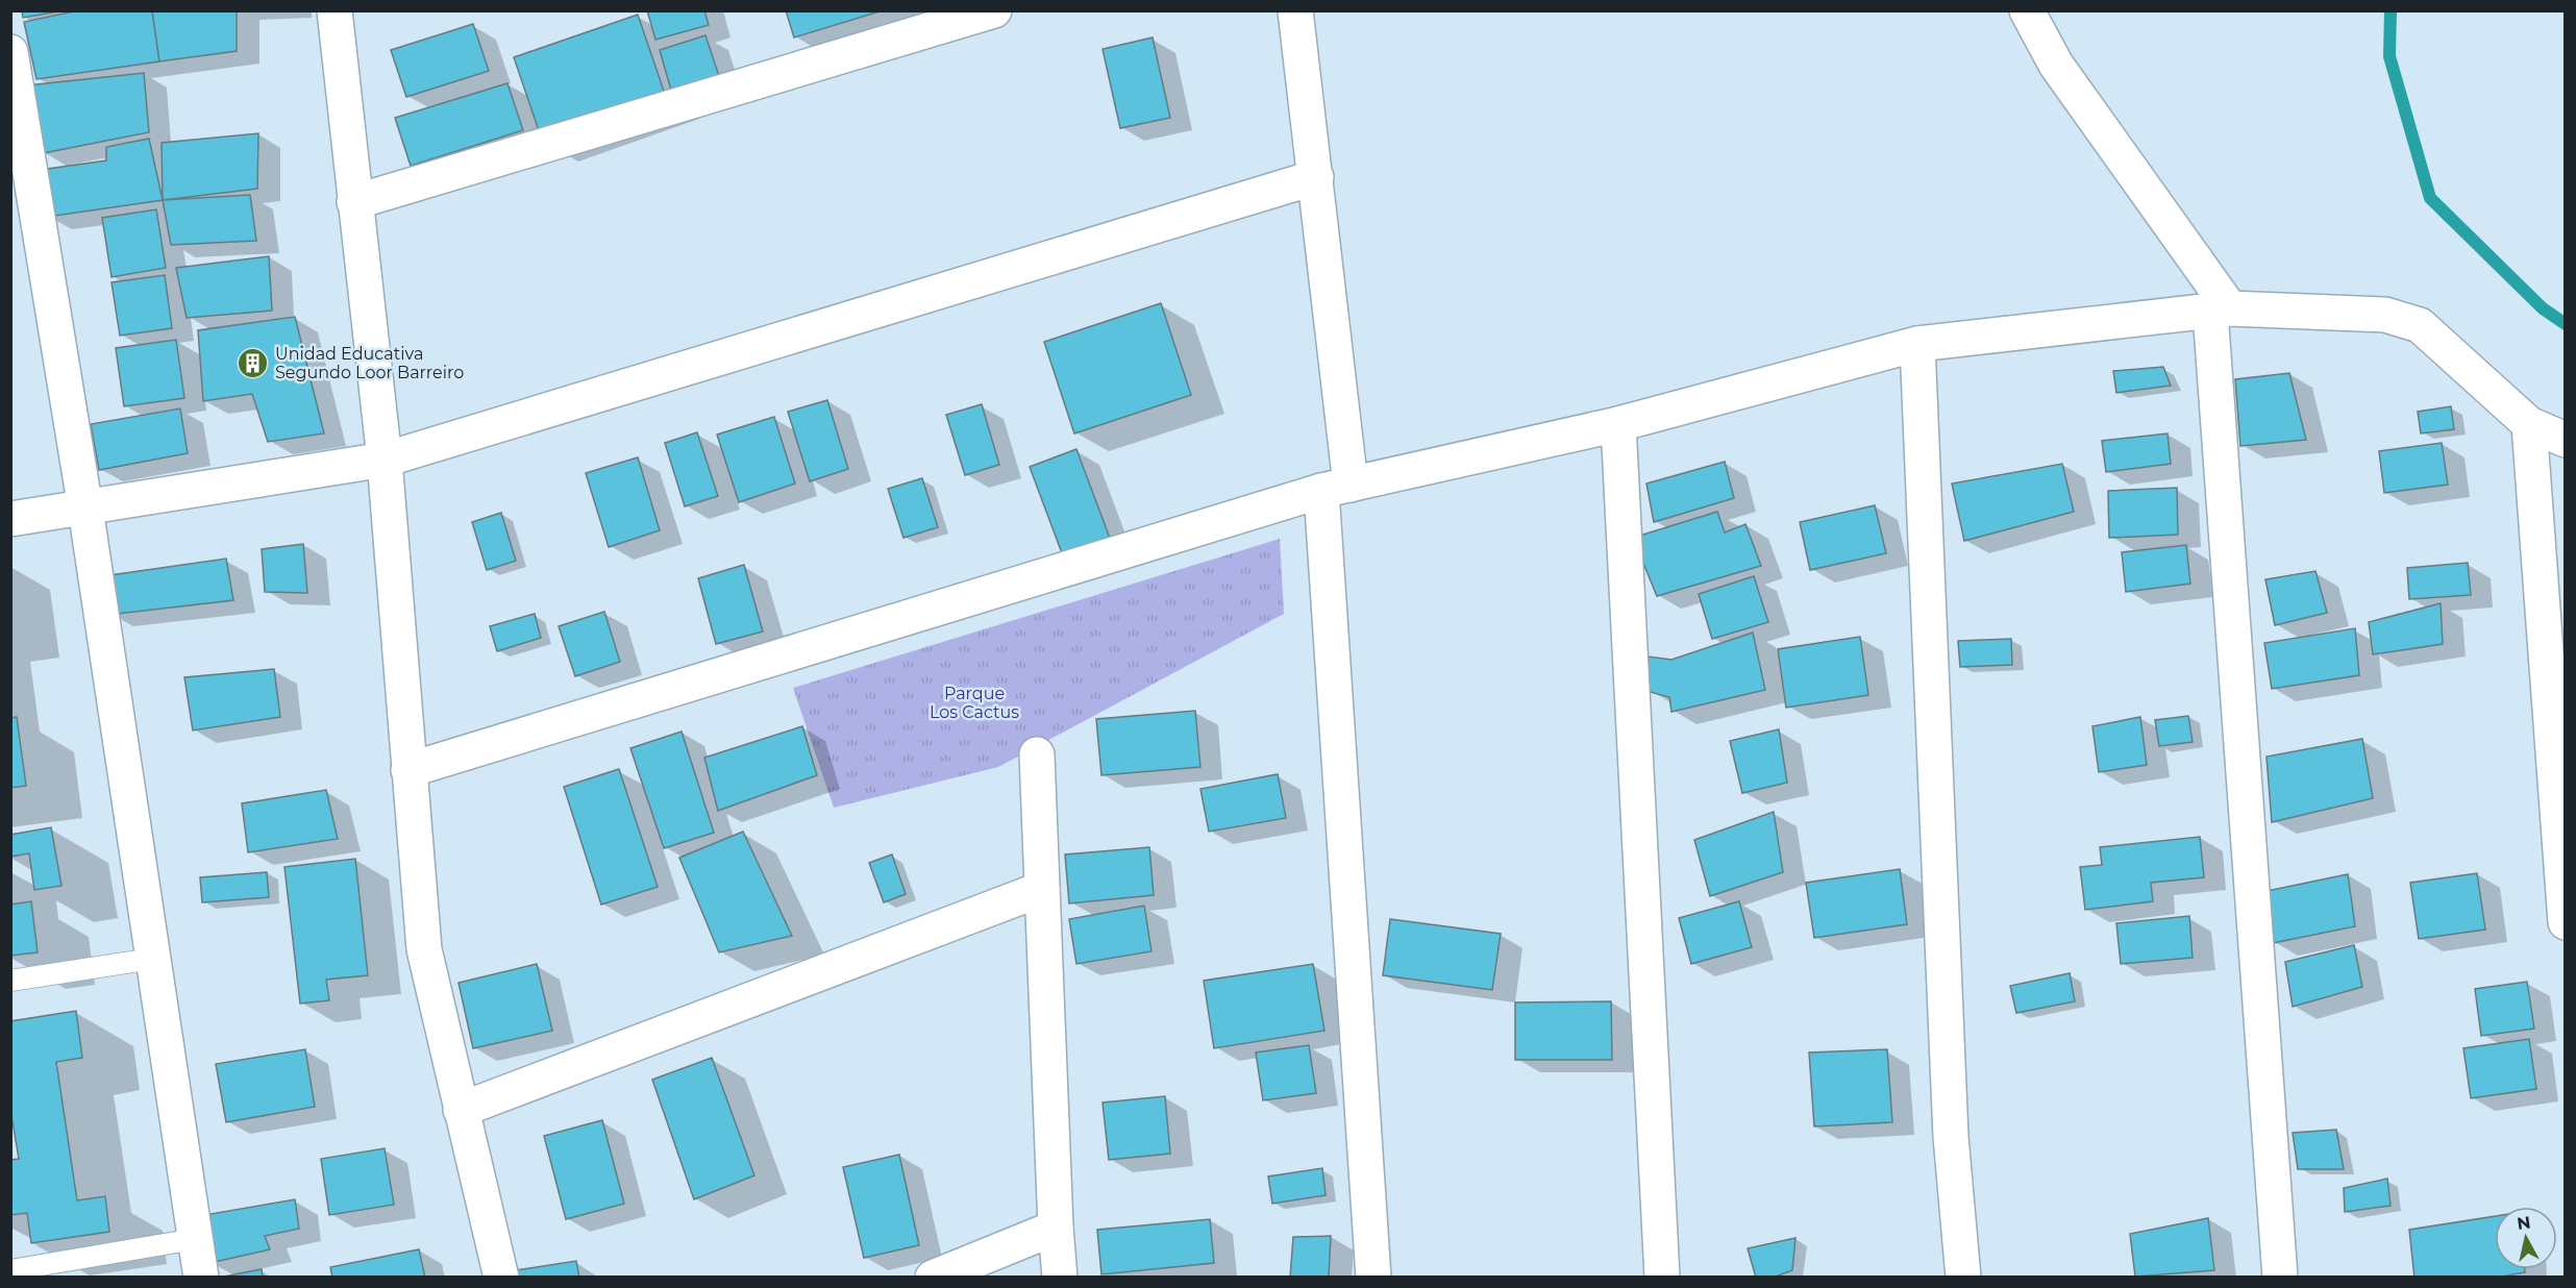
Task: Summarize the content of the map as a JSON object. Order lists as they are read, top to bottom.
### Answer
{
  "parks": ["Parque Los Cactus"],
  "places": {
    "building": ["Unidad Educativa Segundo Loor Barreiro"]
  },
  "north": "top"
}
